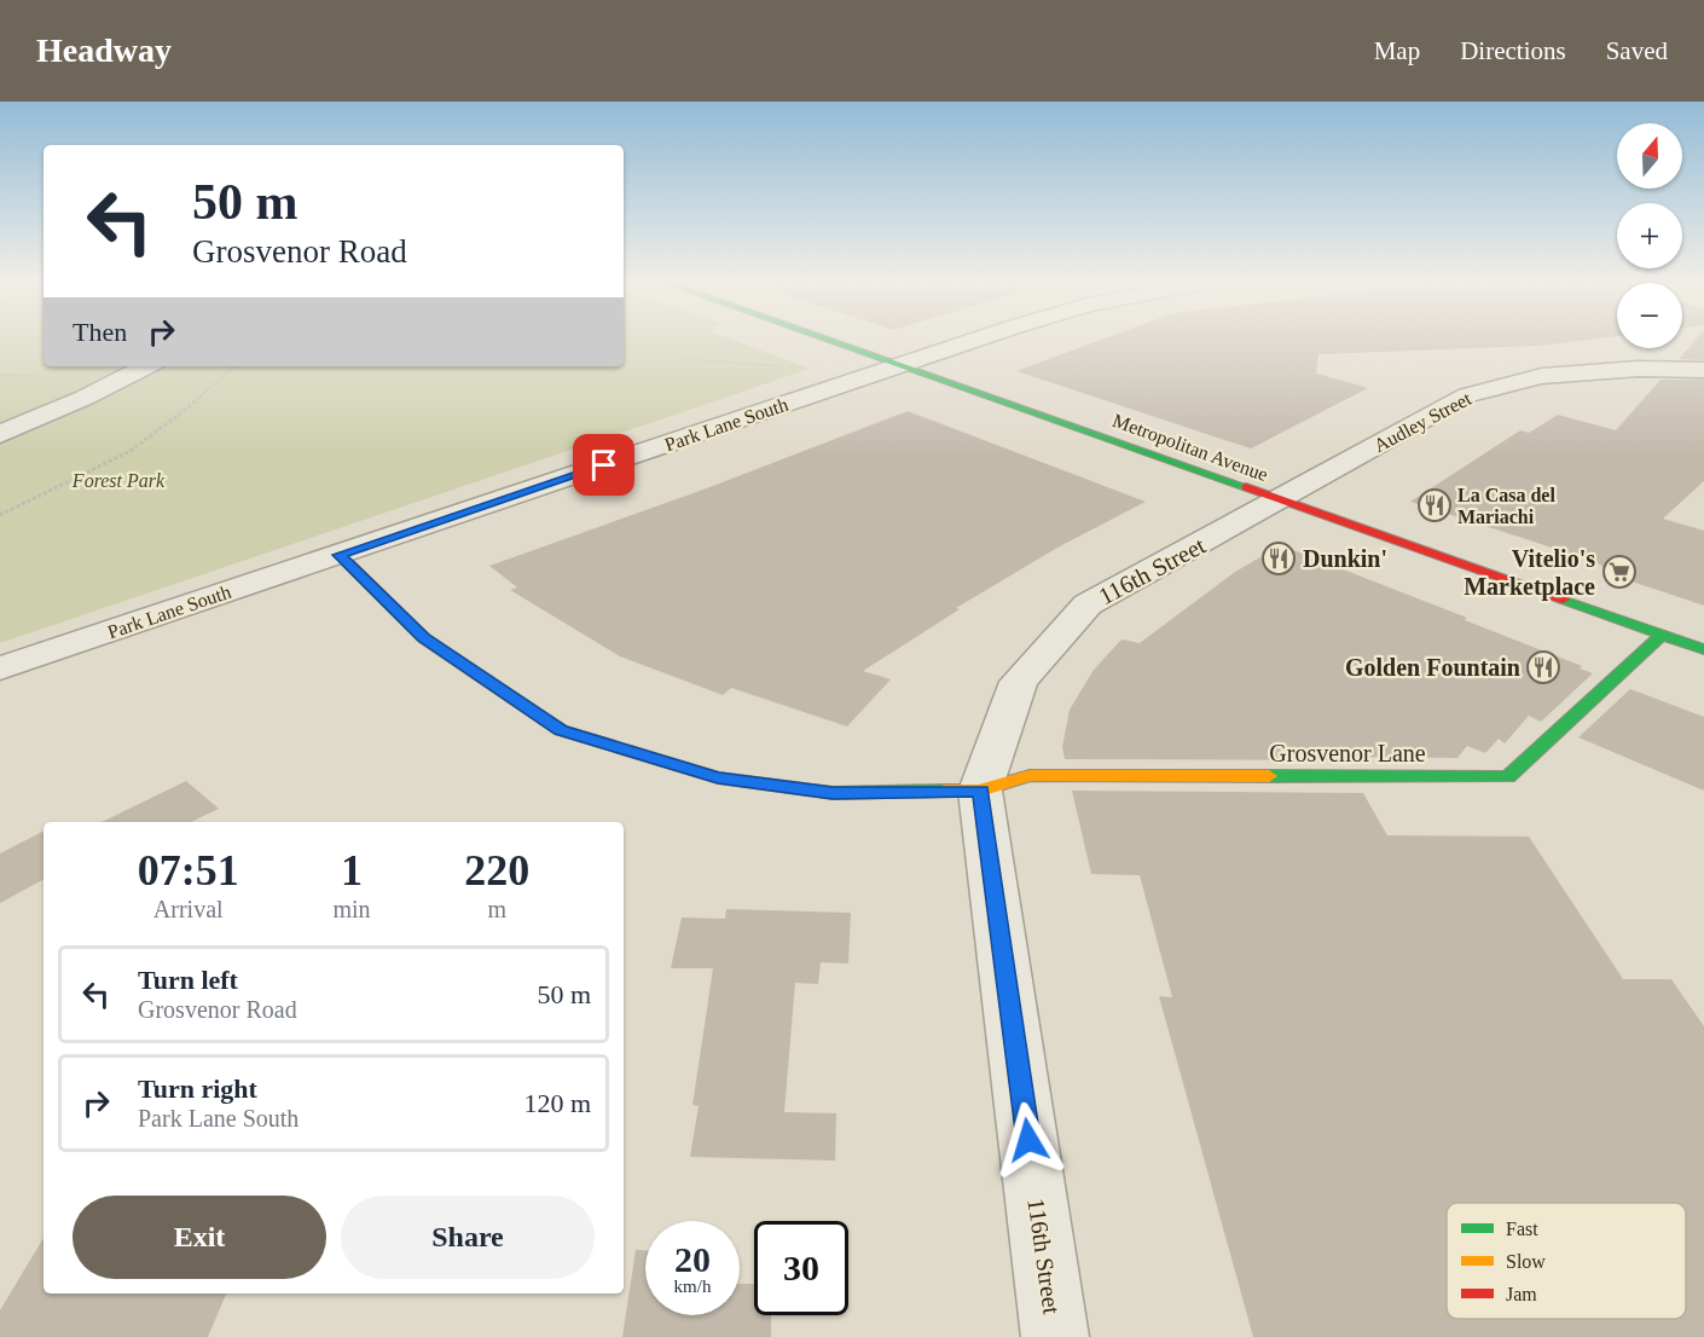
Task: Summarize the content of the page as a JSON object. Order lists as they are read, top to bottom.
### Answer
{
  "streets": {
    "main road": ["Metropolitan Avenue", "Grosvenor Lane"],
    "street": ["Audley Street", "Park Lane South", "116th Street"]
  },
  "crossings": [
    ["Audley Street", "Metropolitan Avenue"],
    ["Audley Street", "116th Street"],
    ["Park Lane South", "Metropolitan Avenue"],
    ["Park Lane South", "Grosvenor Lane"],
    ["Metropolitan Avenue", "116th Street"],
    ["Metropolitan Avenue", "Grosvenor Lane"],
    ["116th Street", "Grosvenor Lane"]
  ],
  "parks": ["Forest Park"],
  "places": {
    "restaurant": ["La Casa del Mariachi", "Dunkin'", "Golden Fountain"],
    "supermarket": ["Vitelio's Marketplace"]
  },
  "legend": ["Fast", "Slow", "Jam"],
  "north": "top",
  "page": {
    "header": "Headway",
    "nav": ["Map", "Directions", "Saved"],
    "map_buttons": ["+", "−"],
    "turn": ["50 m", "Grosvenor Road"],
    "then": "Then",
    "eta": [
      "07:51",
      "Arrival",
      "1",
      "min",
      "220",
      "m"
    ],
    "list": [
      {
        "name": "Turn left",
        "note": "Grosvenor Road",
        "value": "50 m"
      },
      {
        "name": "Turn right",
        "note": "Park Lane South",
        "value": "120 m"
      }
    ],
    "buttons": ["Exit", "Share"],
    "speed": "20 km/h",
    "limit": "30"
  }
}
